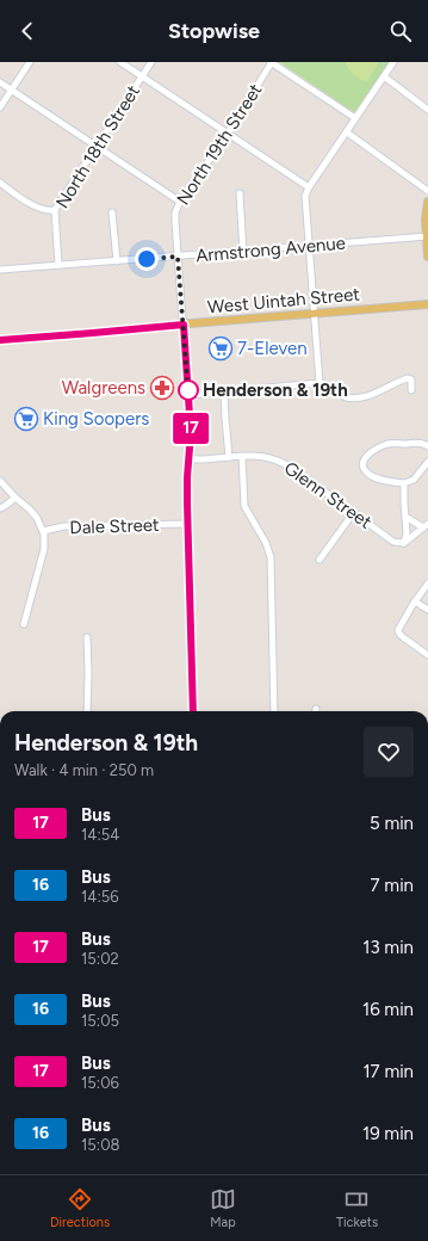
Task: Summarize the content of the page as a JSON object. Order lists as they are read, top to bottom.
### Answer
{
  "streets": {
    "main road": ["West Uintah Street"],
    "street": [
      "North 19th Street",
      "North 18th Street",
      "Armstrong Avenue",
      "Glenn Street",
      "Dale Street"
    ]
  },
  "crossings": [
    ["North 19th Street", "Armstrong Avenue"],
    ["North 19th Street", "West Uintah Street"],
    ["North 19th Street", "Glenn Street"],
    ["North 19th Street", "Dale Street"],
    ["North 18th Street", "Armstrong Avenue"]
  ],
  "places": {
    "supermarket": ["7-Eleven", "King Soopers"],
    "pharmacy": ["Walgreens"],
    "other": ["Henderson & 19th"]
  },
  "lines": ["bus line 17"],
  "page": {
    "header": "Stopwise",
    "on_map": "17",
    "heading": ["Henderson & 19th", "Walk · 4 min · 250 m"],
    "list": [
      {
        "mark": "17",
        "name": "Bus",
        "note": "14:54",
        "value": "5 min"
      },
      {
        "mark": "16",
        "name": "Bus",
        "note": "14:56",
        "value": "7 min"
      },
      {
        "mark": "17",
        "name": "Bus",
        "note": "15:02",
        "value": "13 min"
      },
      {
        "mark": "16",
        "name": "Bus",
        "note": "15:05",
        "value": "16 min"
      },
      {
        "mark": "17",
        "name": "Bus",
        "note": "15:06",
        "value": "17 min"
      },
      {
        "mark": "16",
        "name": "Bus",
        "note": "15:08",
        "value": "19 min"
      }
    ],
    "tabs": ["Directions", "Map", "Tickets"]
  }
}
